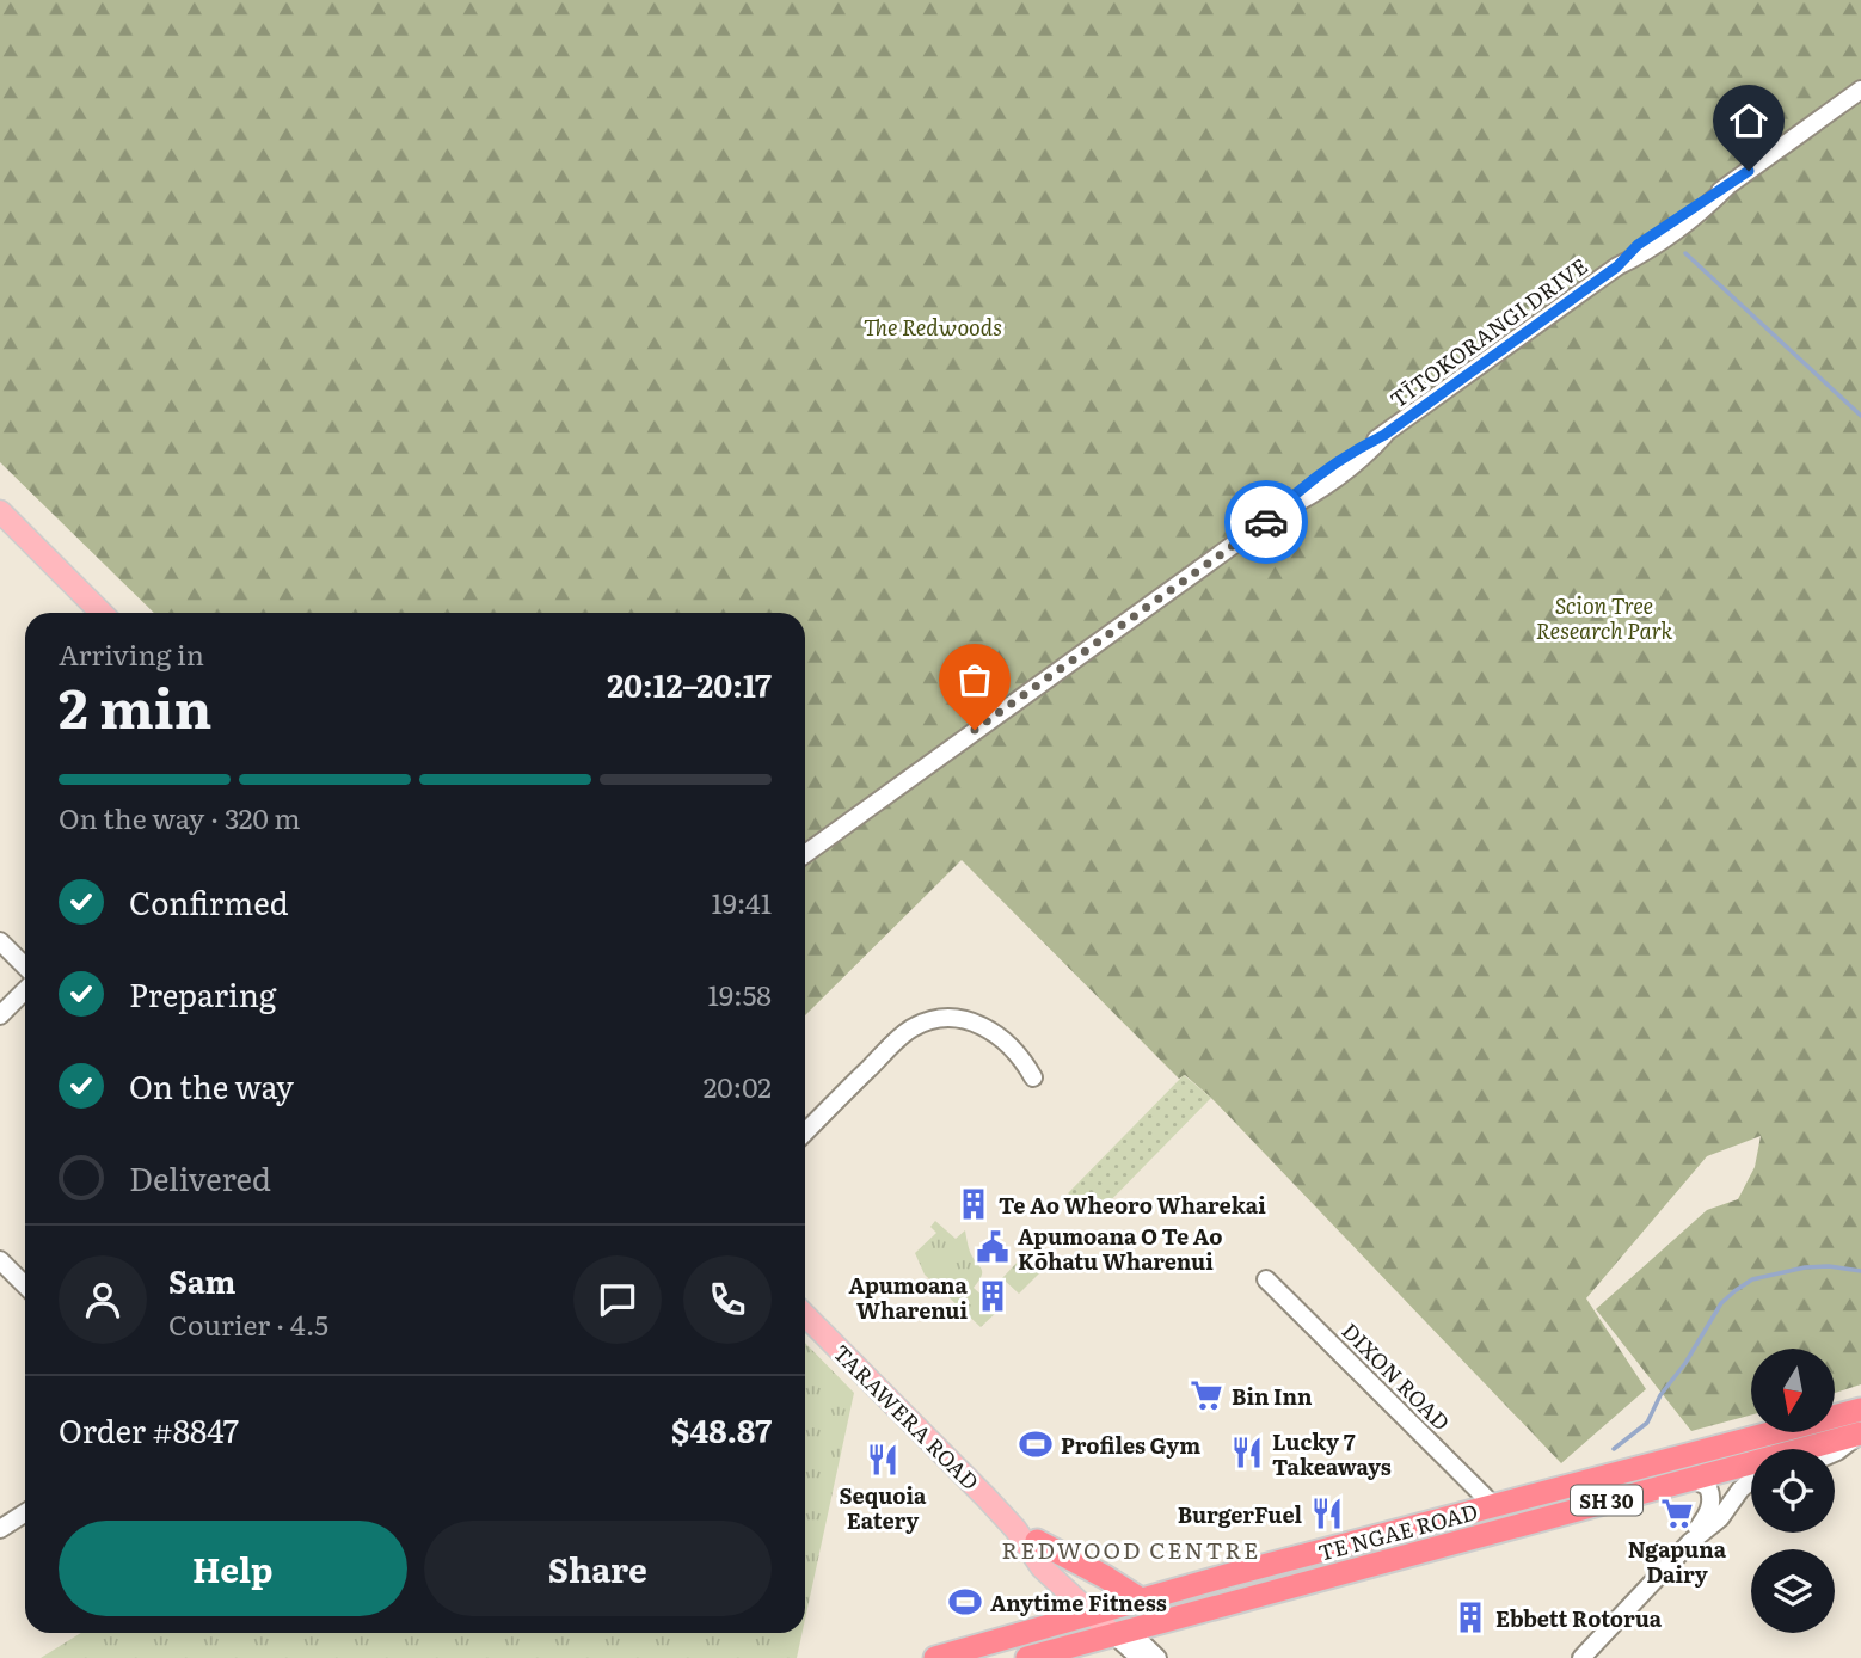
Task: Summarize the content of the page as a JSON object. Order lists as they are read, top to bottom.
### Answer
{
  "streets": {
    "highway": ["SH 30", "TE NGAE ROAD"],
    "main road": ["TARAWERA ROAD"],
    "street": ["TĪTOKORANGI DRIVE", "DIXON ROAD"]
  },
  "crossings": [
    ["DIXON ROAD", "TE NGAE ROAD"],
    ["TARAWERA ROAD", "TE NGAE ROAD"]
  ],
  "districts": ["REDWOOD CENTRE"],
  "parks": ["The Redwoods", "Scion Tree Research Park"],
  "places": {
    "building": ["Te Ao Wheoro Wharekai", "Apumoana Wharenui", "Ebbett Rotorua"],
    "public building": ["Apumoana O Te Ao Kōhatu Wharenui"],
    "supermarket": ["Bin Inn", "Ngapuna Dairy"],
    "sports": ["Profiles Gym", "Anytime Fitness"],
    "restaurant": ["Lucky 7 Takeaways", "Sequoia Eatery", "BurgerFuel"]
  },
  "north": "bottom",
  "page": {
    "heading": ["2 min", "Arriving in", "20:12–20:17"],
    "panel": [
      "Sam",
      "Courier · 4.5",
      "Order #8847",
      "$48.87"
    ],
    "bar": "On the way · 320 m",
    "list": [
      ["Confirmed", "19:41"],
      ["Preparing", "19:58"],
      ["On the way", "20:02"],
      "Delivered"
    ],
    "buttons": ["Help", "Share"]
  }
}
